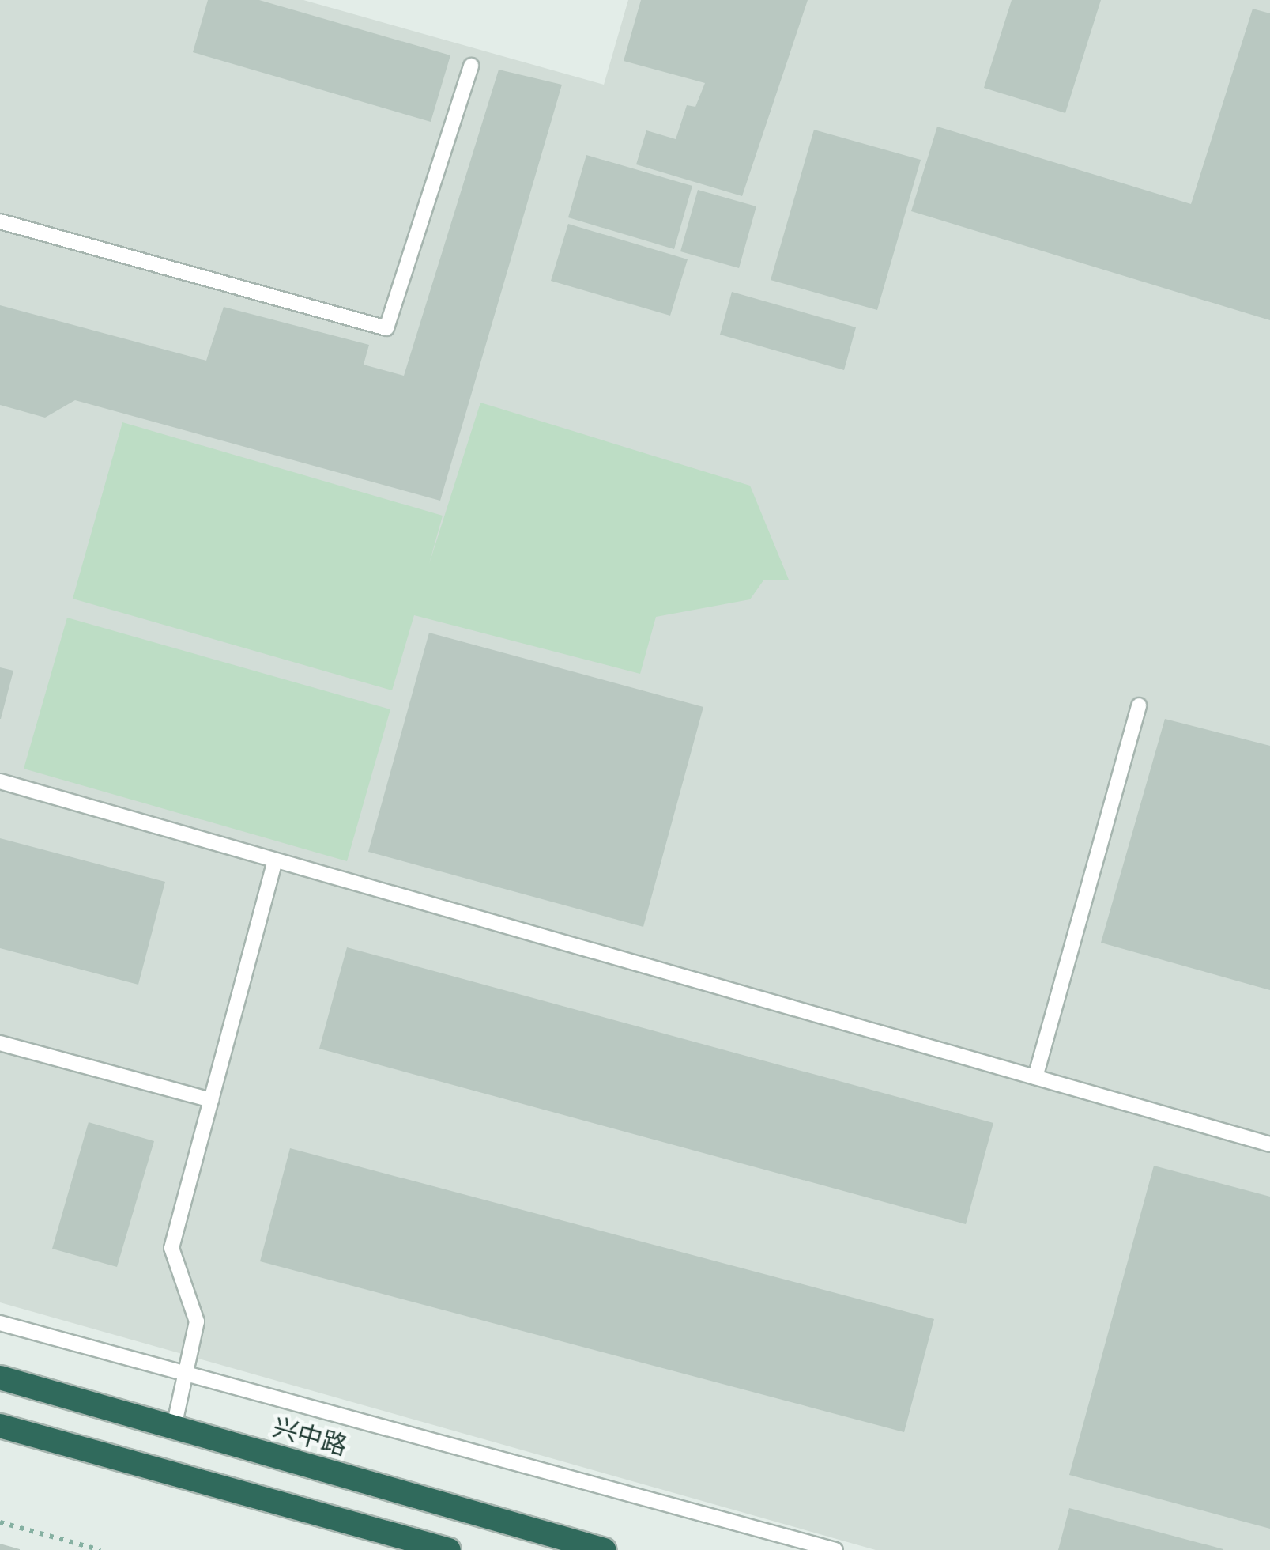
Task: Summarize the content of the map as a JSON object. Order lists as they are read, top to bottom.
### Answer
{
  "streets": {
    "highway": ["兴中路"]
  }
}
